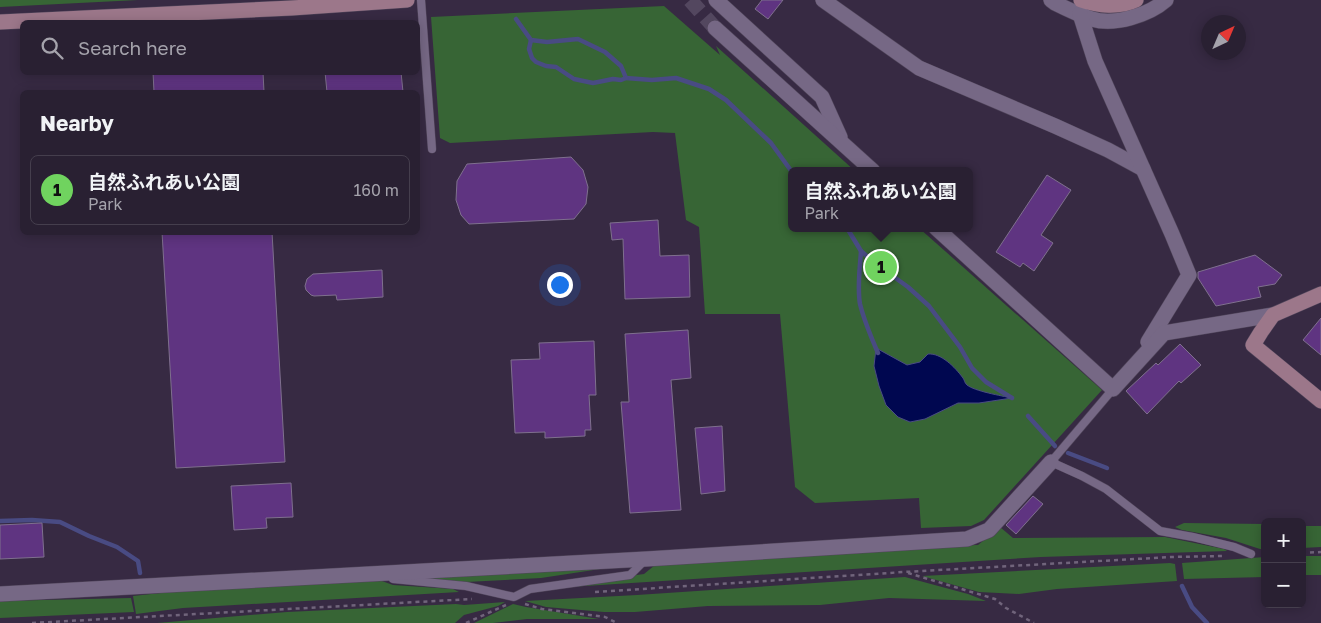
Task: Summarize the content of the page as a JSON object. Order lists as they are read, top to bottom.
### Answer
{
  "north": "top right",
  "page": {
    "search": "Search here",
    "heading": "Nearby",
    "list": [
      {
        "mark": "1",
        "name": "自然ふれあい公園",
        "note": "Park",
        "value": "160 m"
      }
    ],
    "popup": ["自然ふれあい公園", "Park"],
    "pins": "1",
    "map_buttons": ["+", "−"]
  }
}
